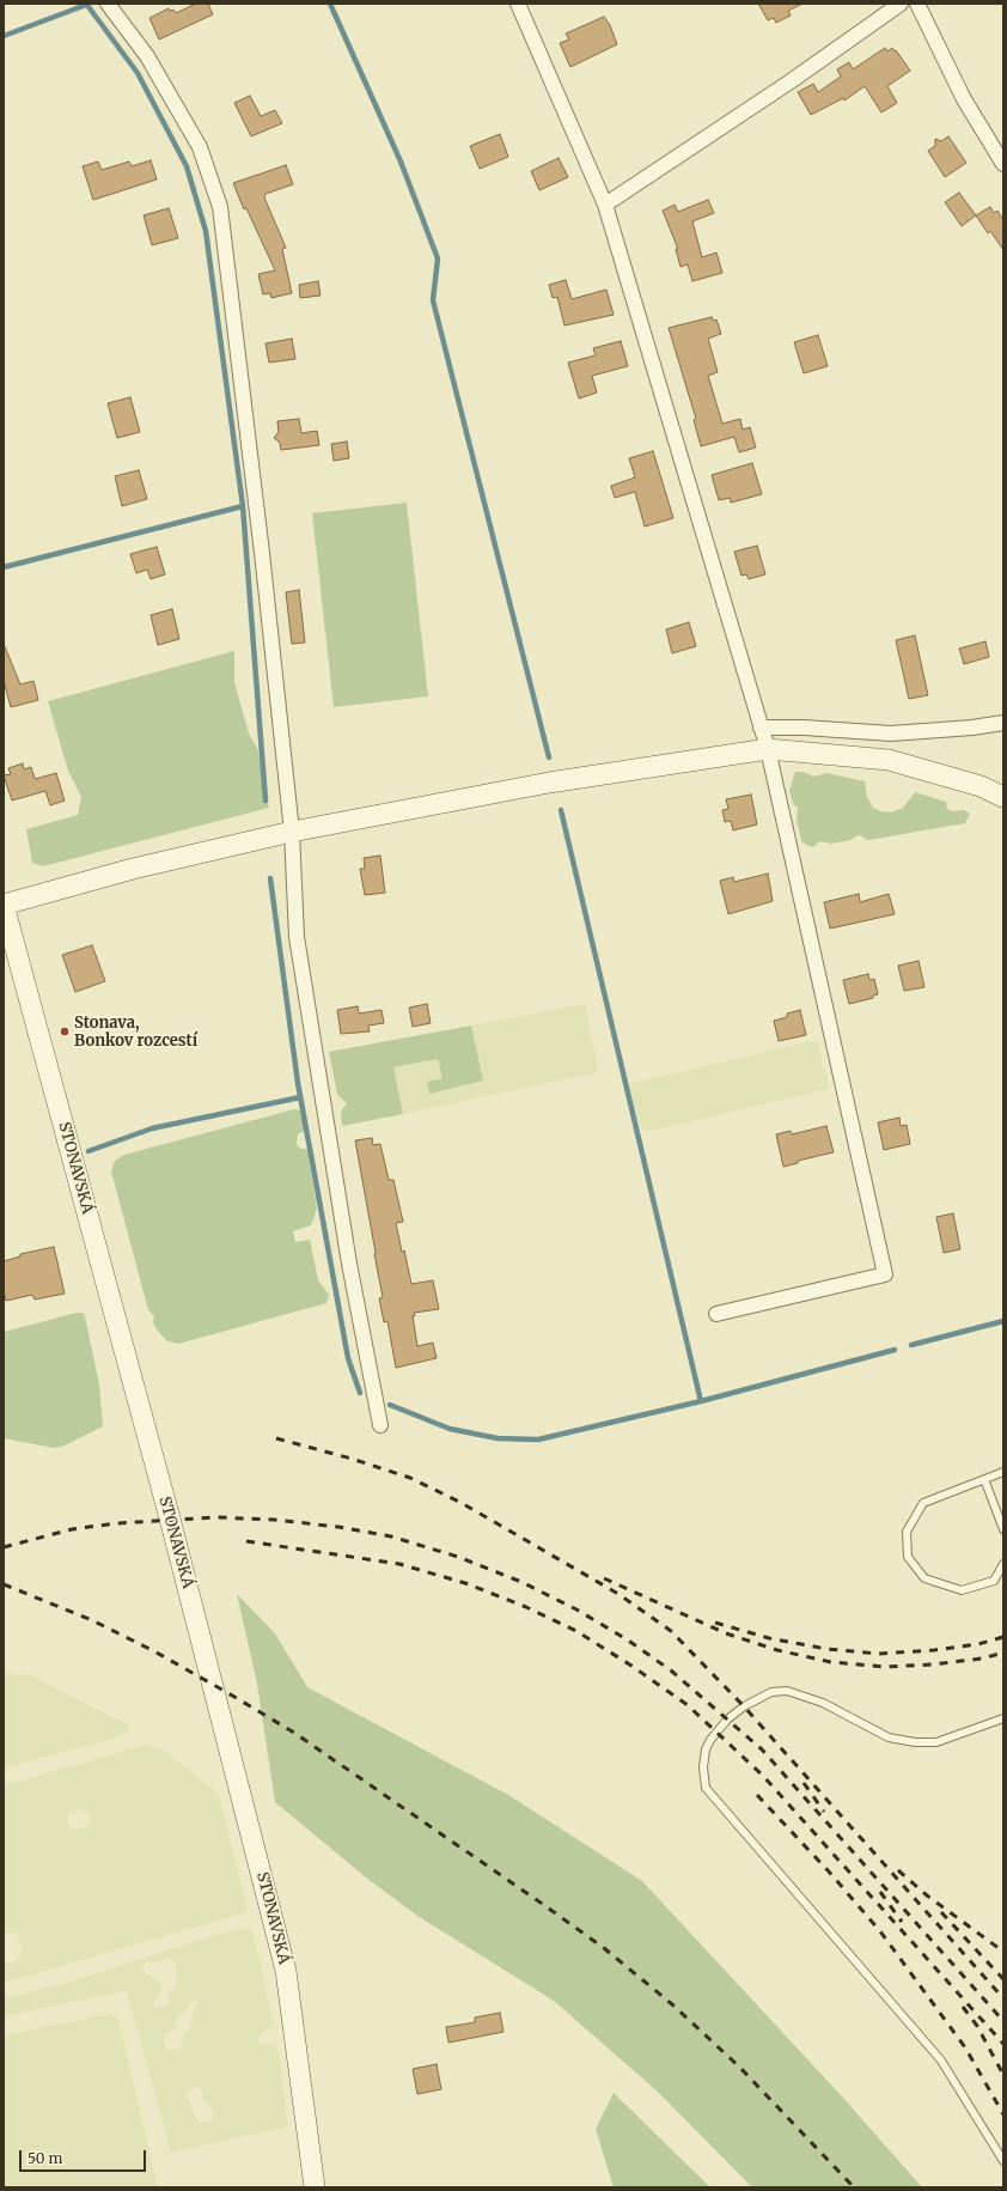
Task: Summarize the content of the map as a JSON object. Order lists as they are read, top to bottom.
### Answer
{
  "streets": {
    "street": ["STONAVSKÁ"]
  },
  "places": ["Stonava, Bonkov rozcestí"],
  "scale_bar": "50 m"
}
